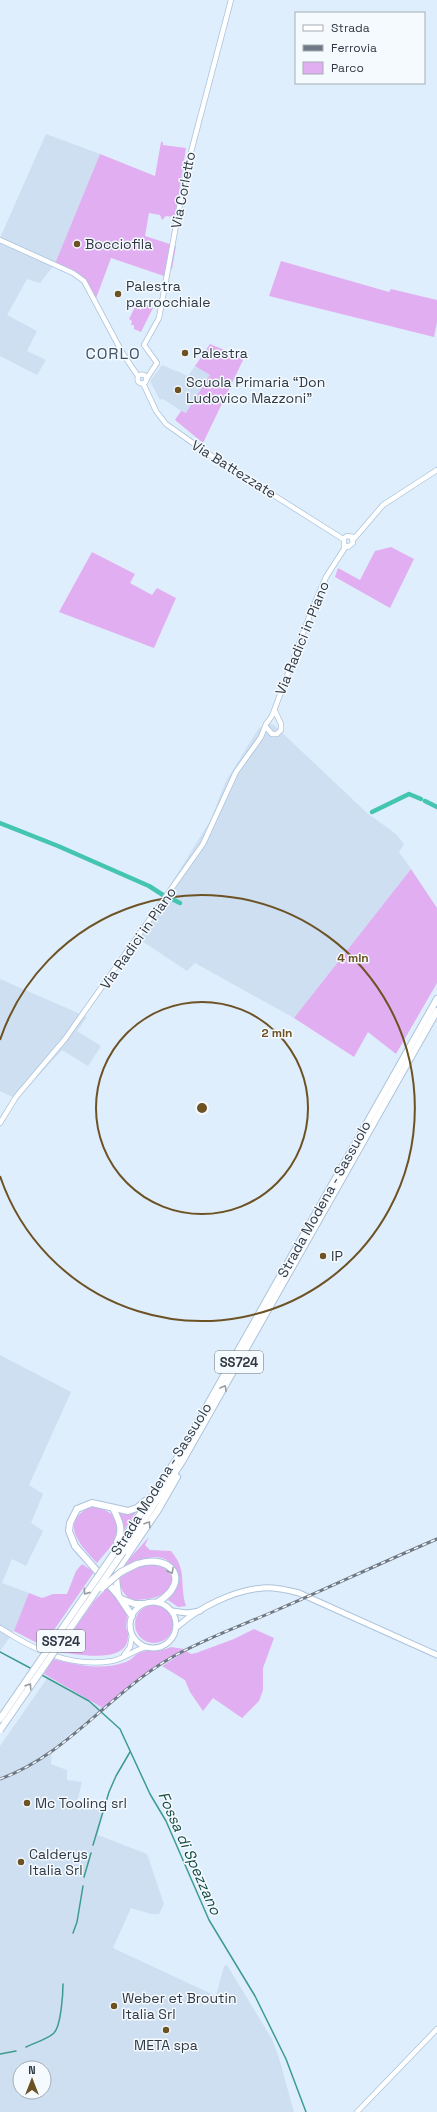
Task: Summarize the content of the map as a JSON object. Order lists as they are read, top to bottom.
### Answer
{
  "streets": {
    "highway": ["Strada Modena - Sassuolo", "SS724"],
    "street": ["Via Corletto", "Via Battezzate", "Via Radici in Piano"]
  },
  "districts": ["CORLO"],
  "water": ["Fossa di Spezzano"],
  "places": [
    "Bocciofila",
    "Palestra parrocchiale",
    "Palestra",
    "Scuola Primaria “Don Ludovico Mazzoni”",
    "IP",
    "Mc Tooling srl",
    "Calderys Italia Srl",
    "Weber et Broutin Italia Srl",
    "META spa"
  ],
  "legend": ["Strada", "Ferrovia", "Parco"],
  "north": "top",
  "rings": ["4 min", "2 min"]
}
